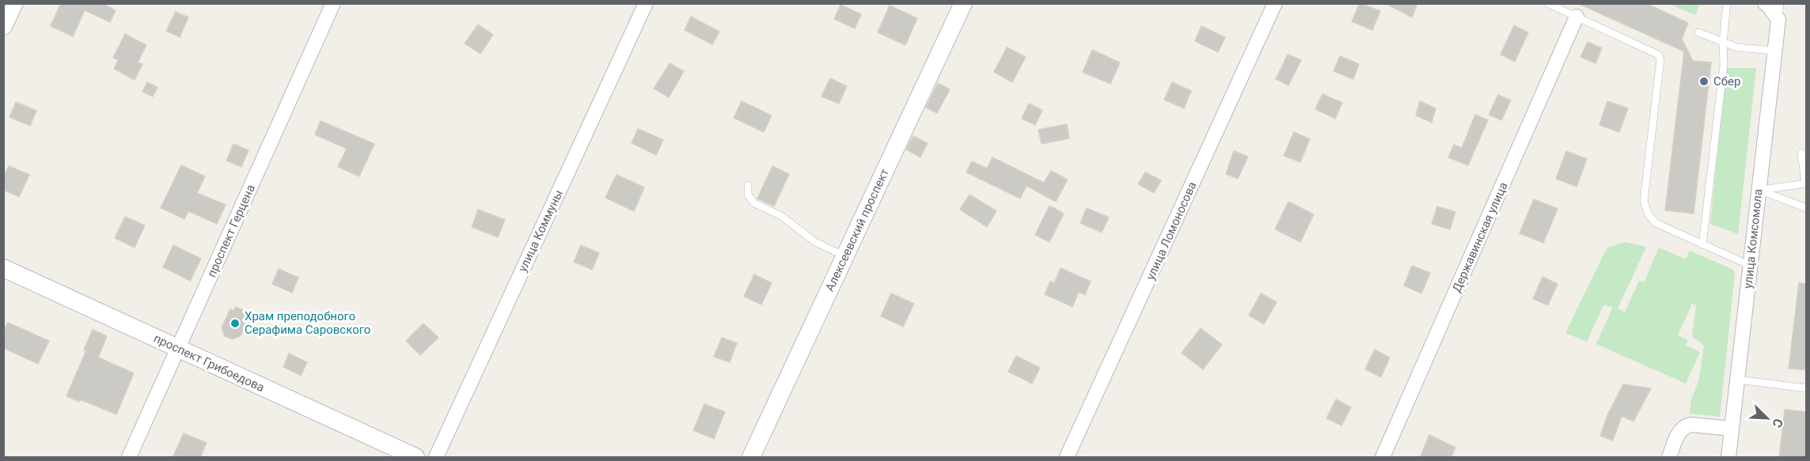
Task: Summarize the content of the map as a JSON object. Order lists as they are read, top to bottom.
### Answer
{
  "streets": {
    "street": [
      "Алексеевский проспект",
      "проспект Герцена",
      "улица Коммуны",
      "улица Ломоносова",
      "Державинская улица",
      "улица Комсомола",
      "проспект Грибоедова"
    ]
  },
  "crossings": [
    ["проспект Герцена", "проспект Грибоедова"]
  ],
  "places": ["Сбер", "Храм преподобного Серафима Саровского"],
  "north": "bottom right"
}
